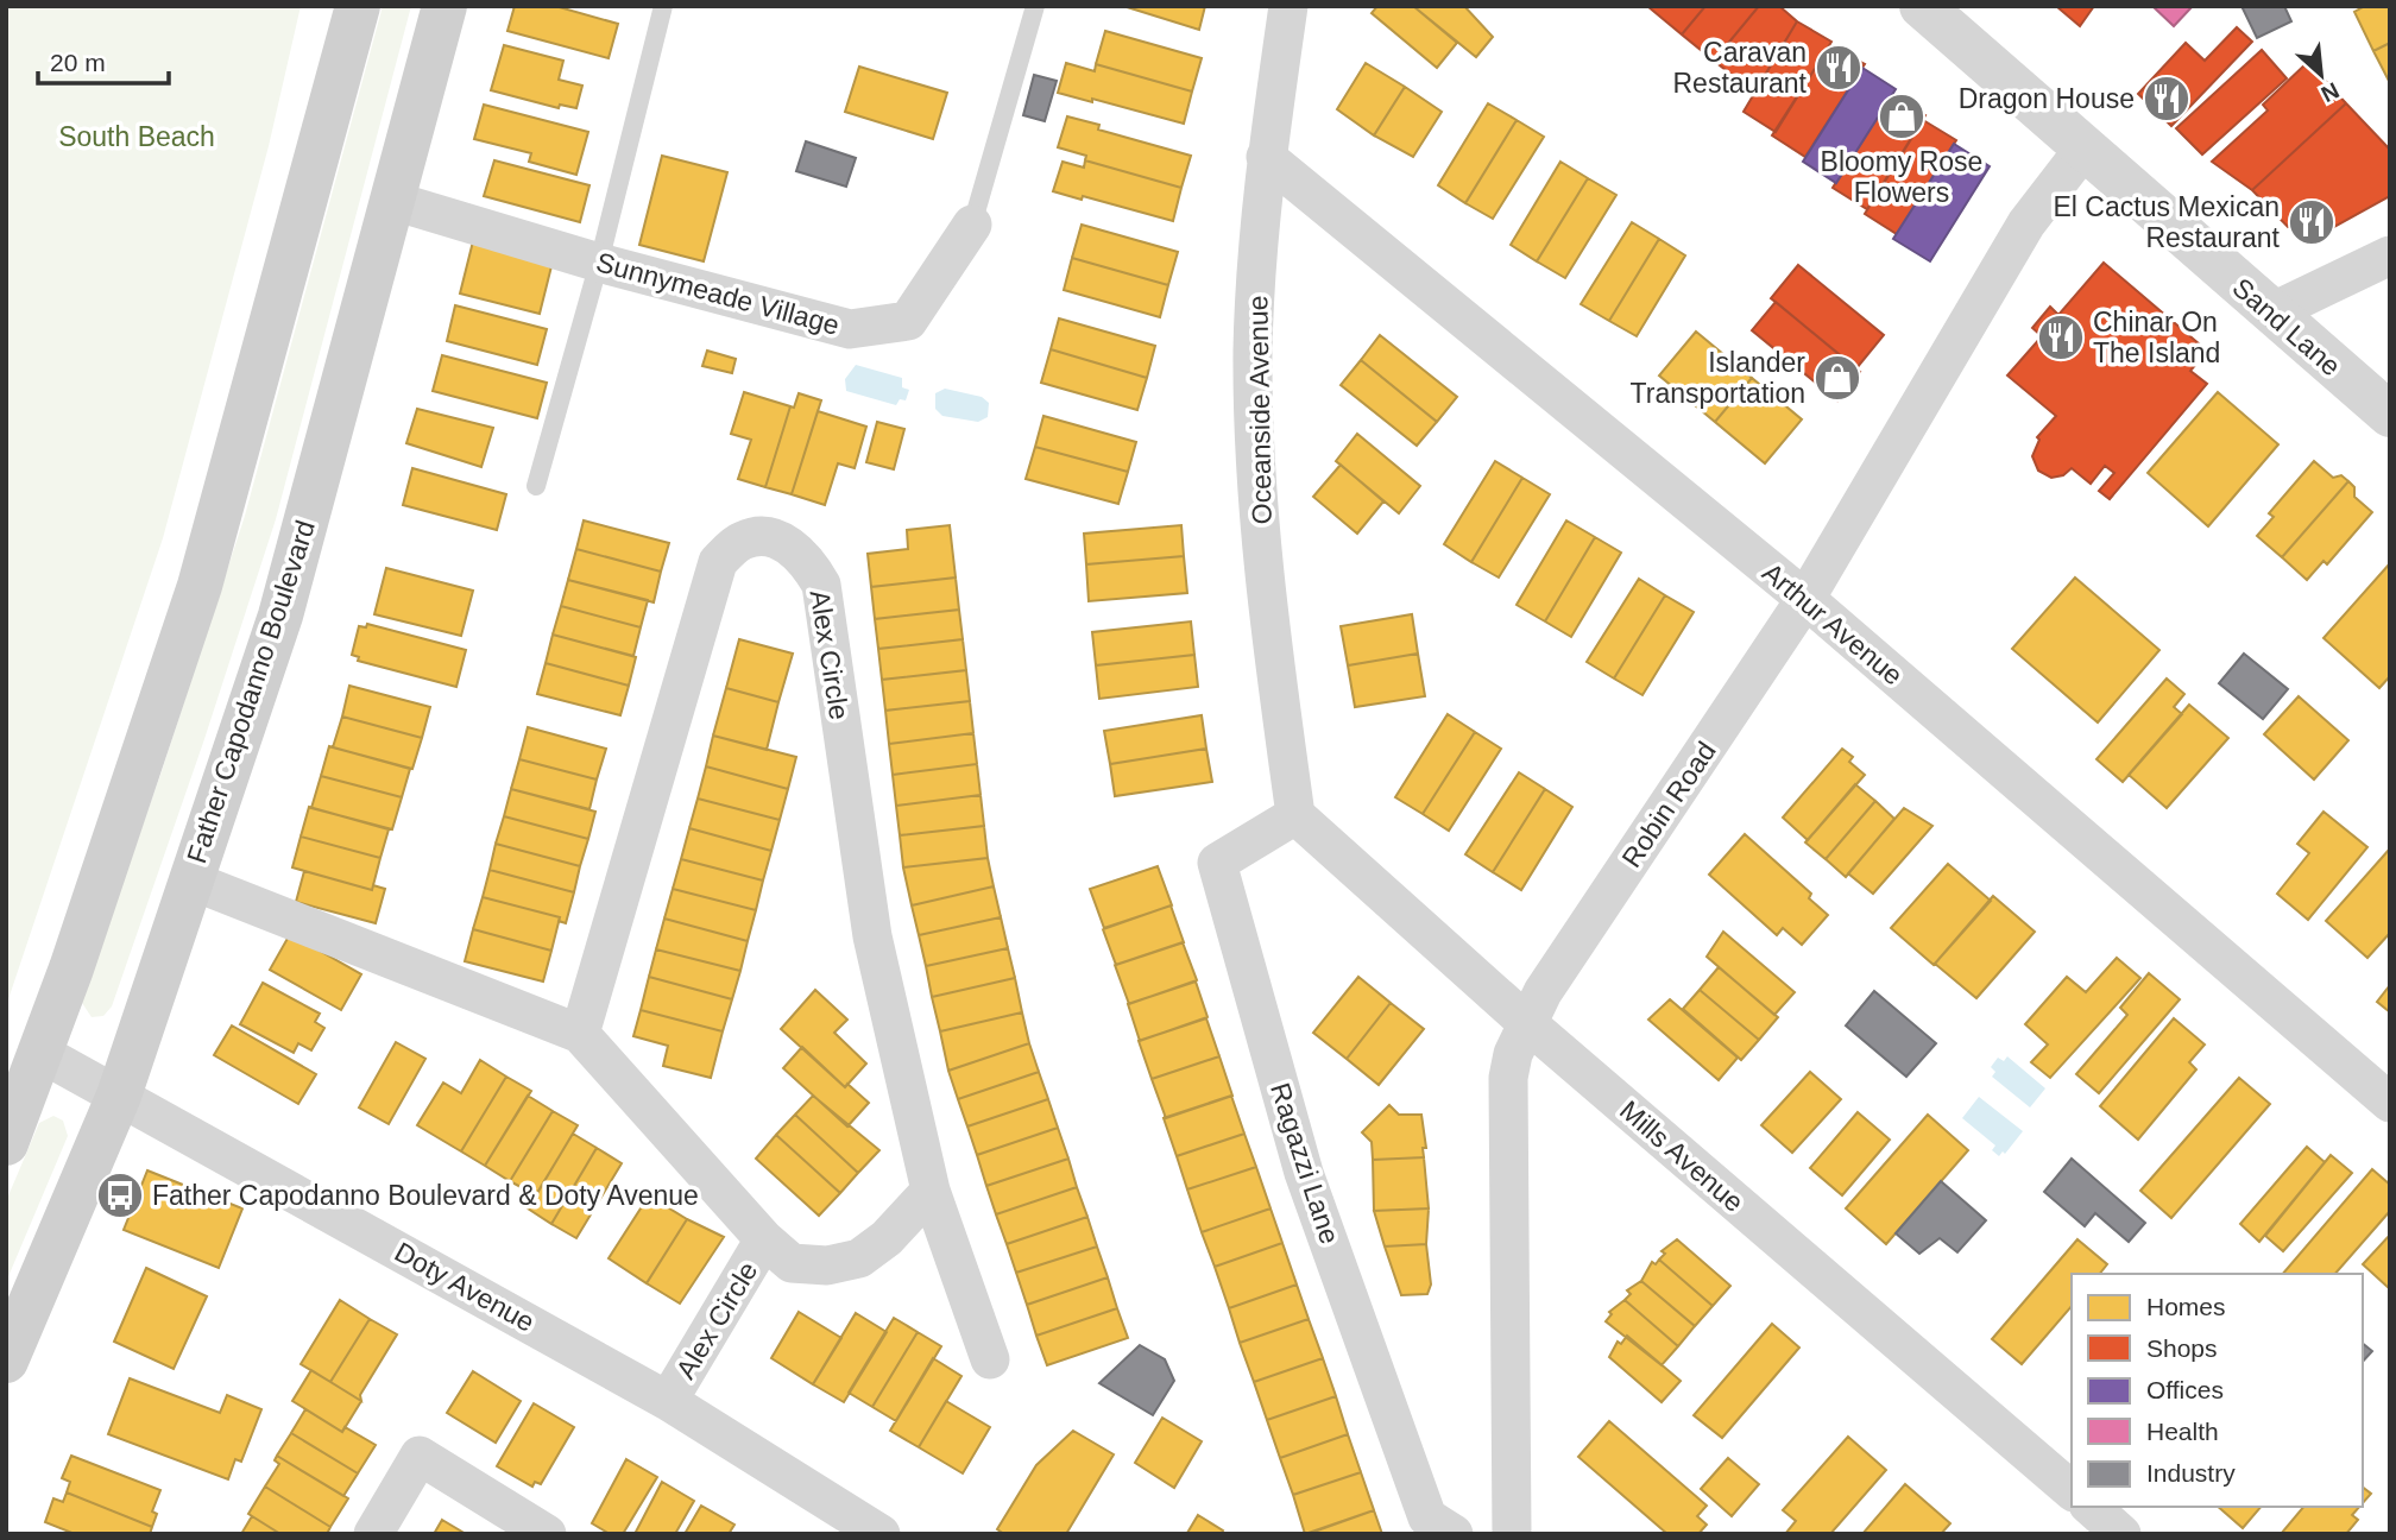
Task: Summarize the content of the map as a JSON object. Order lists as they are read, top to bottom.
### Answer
{
  "streets": {
    "main road": ["Father Capodanno Boulevard"],
    "street": [
      "Sunnymeade Village",
      "Sand Lane",
      "Oceanside Avenue",
      "Arthur Avenue",
      "Alex Circle",
      "Robin Road",
      "Mills Avenue",
      "Ragazzi Lane",
      "Doty Avenue"
    ]
  },
  "crossings": [
    ["Sunnymeade Village", "Father Capodanno Boulevard"],
    ["Sand Lane", "Robin Road"],
    ["Oceanside Avenue", "Arthur Avenue"],
    ["Oceanside Avenue", "Mills Avenue"],
    ["Oceanside Avenue", "Ragazzi Lane"],
    ["Arthur Avenue", "Robin Road"],
    ["Alex Circle", "Father Capodanno Boulevard"],
    ["Alex Circle", "Doty Avenue"],
    ["Father Capodanno Boulevard", "Doty Avenue"],
    ["Robin Road", "Mills Avenue"],
    ["Mills Avenue", "Ragazzi Lane"]
  ],
  "parks": ["South Beach"],
  "places": {
    "restaurant": [
      "Caravan Restaurant",
      "Dragon House",
      "El Cactus Mexican Restaurant",
      "Chinar On The Island"
    ],
    "shop": ["Bloomy Rose Flowers", "Islander Transportation"],
    "bus stop": ["Father Capodanno Boulevard & Doty Avenue"]
  },
  "legend": [
    "Homes",
    "Shops",
    "Offices",
    "Health",
    "Industry"
  ],
  "scale_bar": "20 m",
  "north": "bottom right"
}
